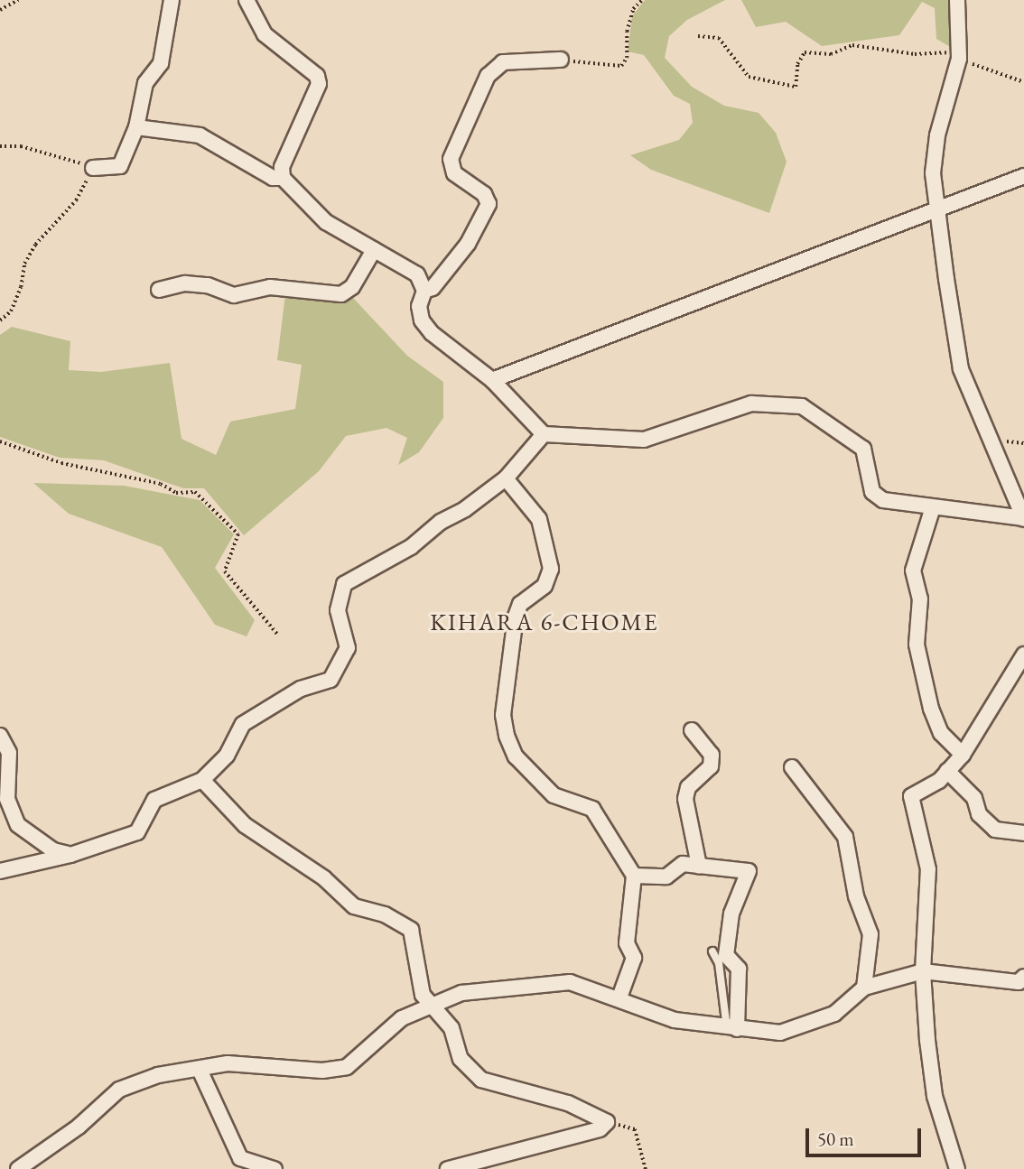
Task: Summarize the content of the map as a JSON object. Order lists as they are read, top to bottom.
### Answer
{
  "districts": ["KIHARA 6-CHOME"],
  "scale_bar": "50 m"
}
